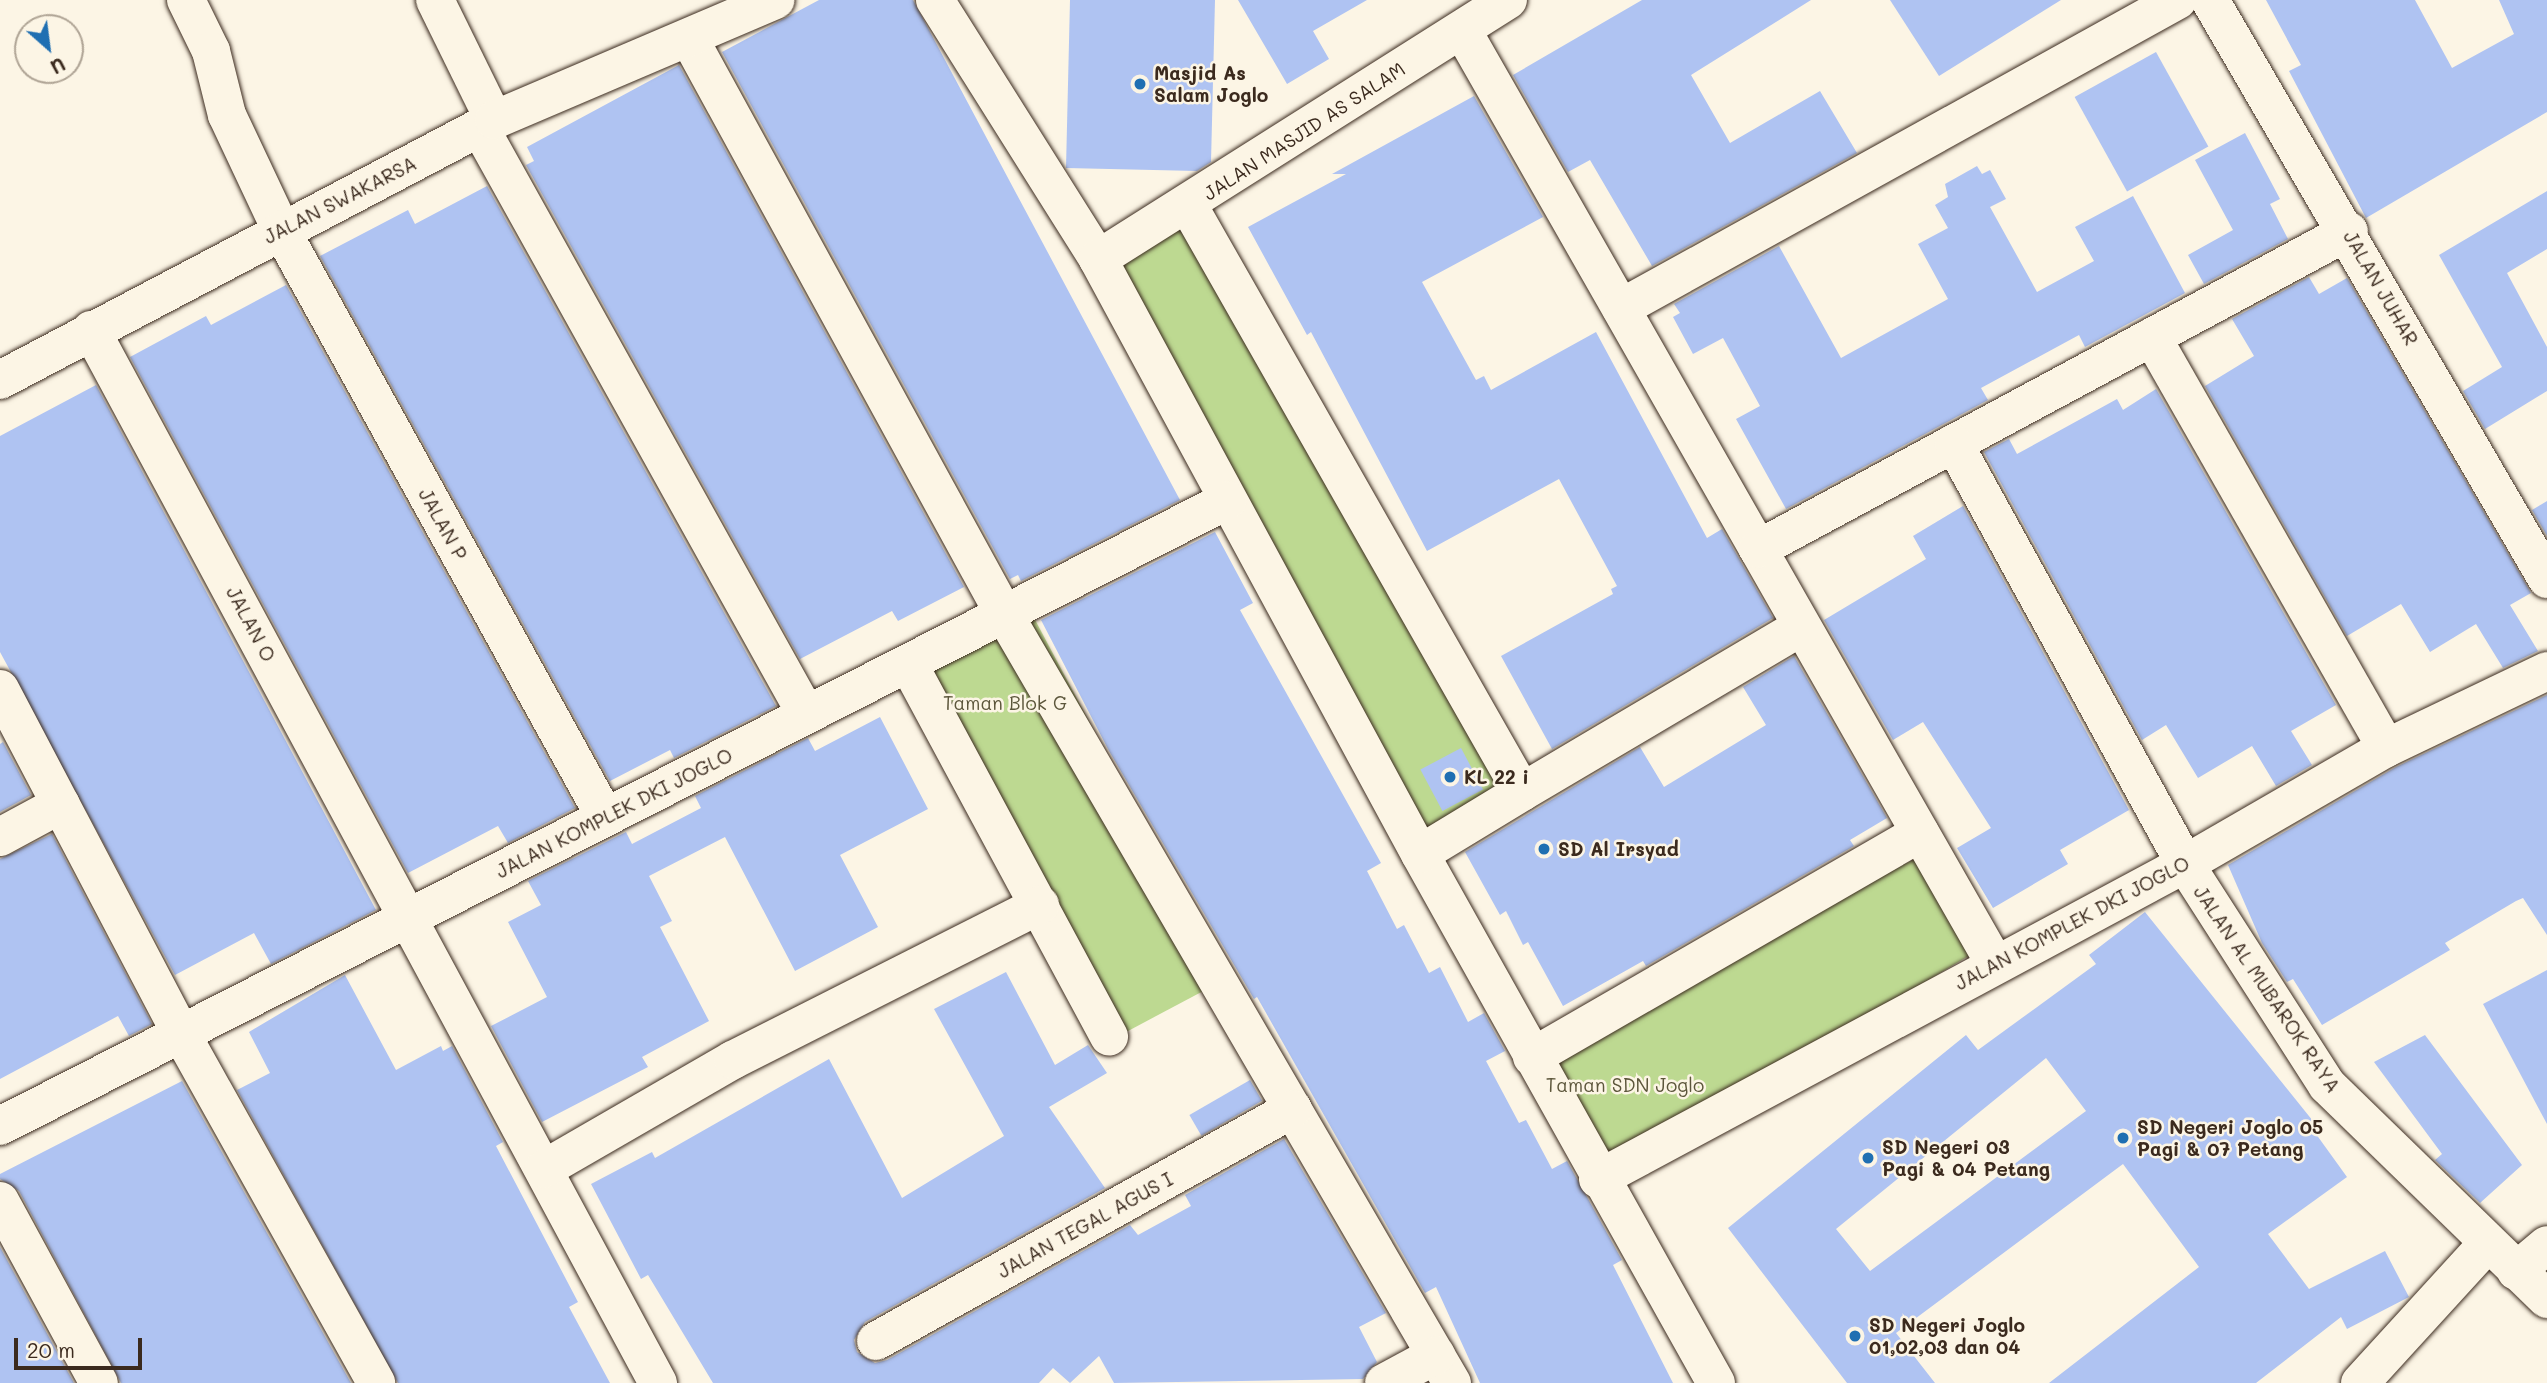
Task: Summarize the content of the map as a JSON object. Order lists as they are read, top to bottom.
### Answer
{
  "streets": {
    "street": [
      "JALAN MASJID AS SALAM",
      "JALAN SWAKARSA",
      "JALAN JUHAR",
      "JALAN P",
      "JALAN O",
      "JALAN KOMPLEK DKI JOGLO",
      "JALAN AL MUBAROK RAYA",
      "JALAN TEGAL AGUS I"
    ]
  },
  "crossings": [
    ["JALAN SWAKARSA", "JALAN P"],
    ["JALAN SWAKARSA", "JALAN O"],
    ["JALAN P", "JALAN KOMPLEK DKI JOGLO"],
    ["JALAN O", "JALAN KOMPLEK DKI JOGLO"],
    ["JALAN KOMPLEK DKI JOGLO", "JALAN AL MUBAROK RAYA"]
  ],
  "parks": ["Taman Blok G", "Taman SDN Joglo"],
  "places": [
    "Masjid As Salam Joglo",
    "KL 22 i",
    "SD Al Irsyad",
    "SD Negeri Joglo 05 Pagi & 07 Petang",
    "SD Negeri 03 Pagi & 04 Petang",
    "SD Negeri Joglo 01,02,03 dan 04"
  ],
  "scale_bar": "20 m",
  "north": "bottom right"
}
